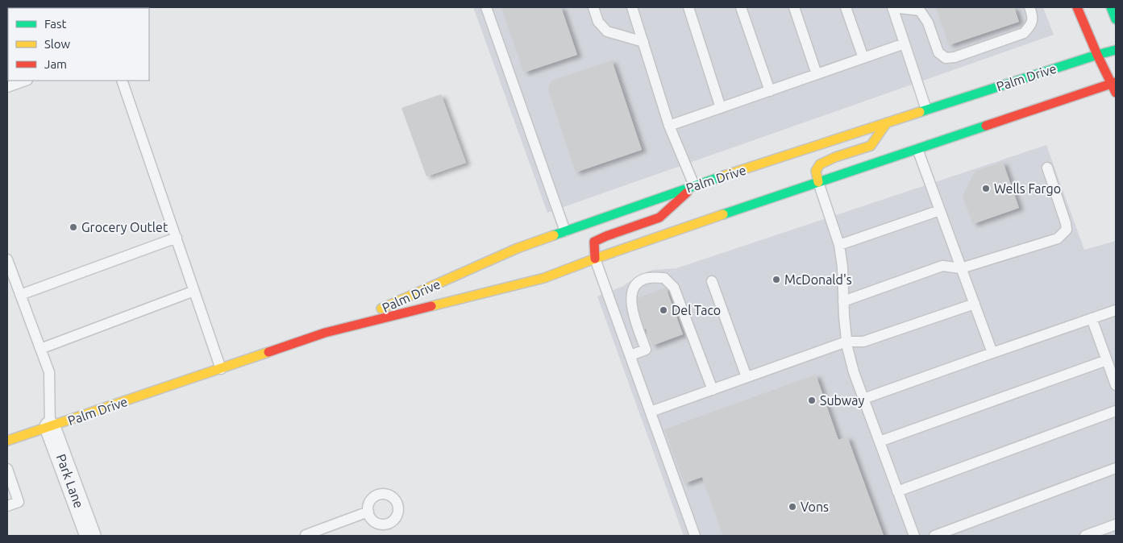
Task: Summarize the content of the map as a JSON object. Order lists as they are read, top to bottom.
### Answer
{
  "streets": {
    "main road": ["Palm Drive"],
    "street": ["Park Lane"]
  },
  "crossings": [
    ["Palm Drive", "Park Lane"]
  ],
  "places": [
    "Wells Fargo",
    "Grocery Outlet",
    "McDonald's",
    "Del Taco",
    "Subway",
    "Vons"
  ],
  "legend": ["Fast", "Slow", "Jam"]
}
